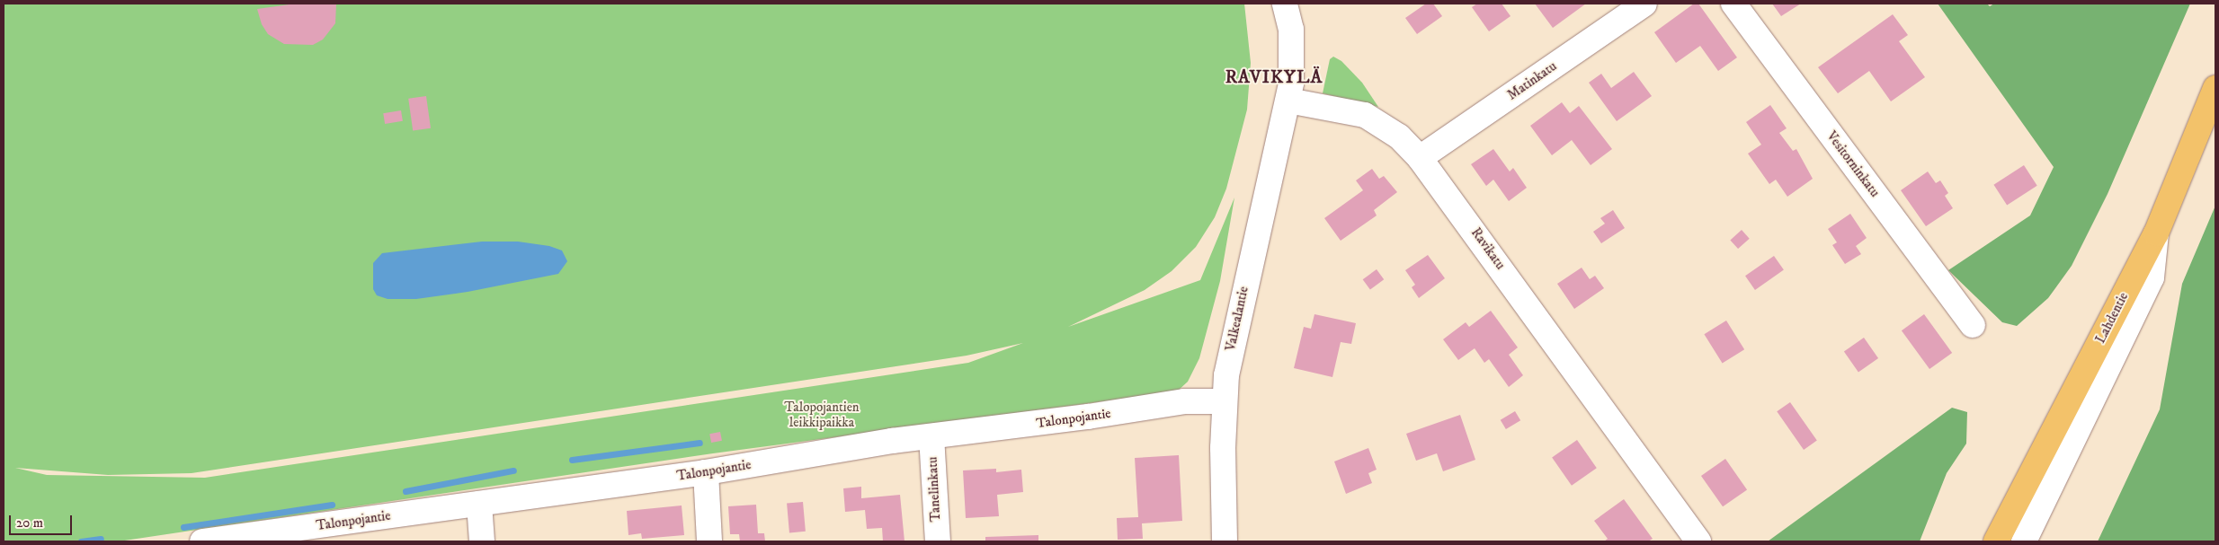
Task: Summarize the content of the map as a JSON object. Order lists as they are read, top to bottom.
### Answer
{
  "streets": {
    "highway": ["Lahdentie"],
    "street": [
      "Matinkatu",
      "Vesitorninkatu",
      "Ravikatu",
      "Valkealantie",
      "Talonpojantie",
      "Tanelinkatu"
    ]
  },
  "crossings": [
    ["Matinkatu", "Ravikatu"],
    ["Ravikatu", "Valkealantie"],
    ["Valkealantie", "Talonpojantie"],
    ["Talonpojantie", "Tanelinkatu"]
  ],
  "districts": ["RAVIKYLÄ"],
  "parks": ["Talopojantien leikkipaikka"],
  "scale_bar": "20 m"
}
